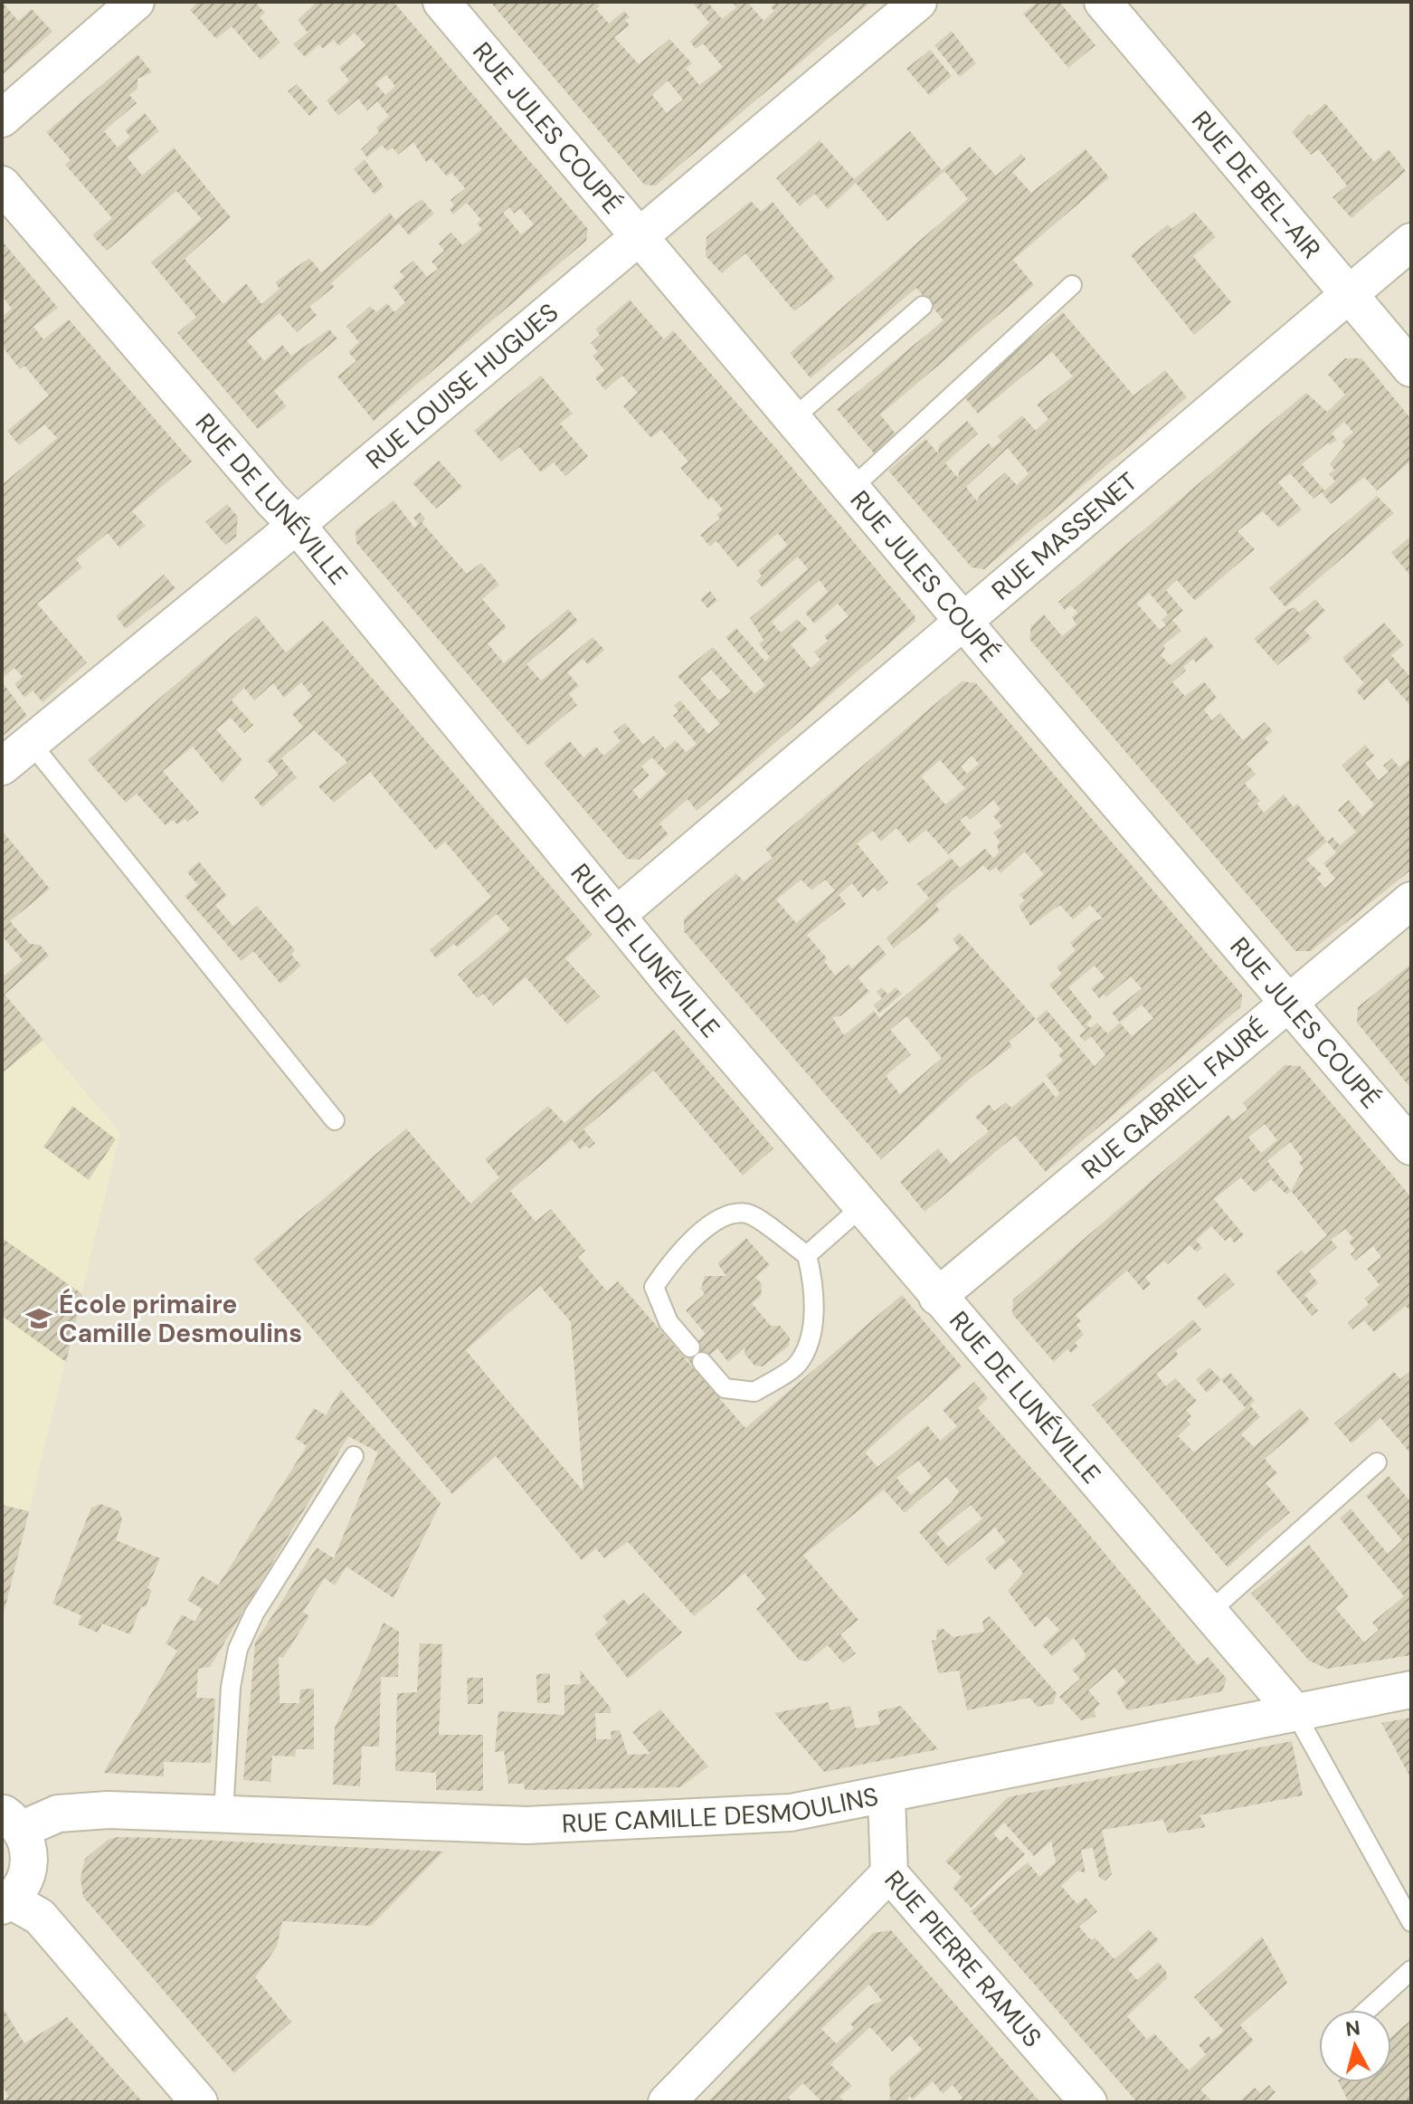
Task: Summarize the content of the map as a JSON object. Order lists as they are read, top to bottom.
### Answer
{
  "streets": {
    "street": [
      "RUE JULES COUPÉ",
      "RUE DE BEL-AIR",
      "RUE LOUISE HUGUES",
      "RUE DE LUNÉVILLE",
      "RUE MASSENET",
      "RUE GABRIEL FAURÉ",
      "RUE CAMILLE DESMOULINS",
      "RUE PIERRE RAMUS"
    ]
  },
  "crossings": [
    ["RUE JULES COUPÉ", "RUE LOUISE HUGUES"],
    ["RUE JULES COUPÉ", "RUE MASSENET"],
    ["RUE JULES COUPÉ", "RUE GABRIEL FAURÉ"],
    ["RUE DE BEL-AIR", "RUE MASSENET"],
    ["RUE LOUISE HUGUES", "RUE DE LUNÉVILLE"],
    ["RUE DE LUNÉVILLE", "RUE MASSENET"],
    ["RUE DE LUNÉVILLE", "RUE GABRIEL FAURÉ"],
    ["RUE DE LUNÉVILLE", "RUE CAMILLE DESMOULINS"],
    ["RUE CAMILLE DESMOULINS", "RUE PIERRE RAMUS"]
  ],
  "places": {
    "school or university": ["École primaire Camille Desmoulins"]
  },
  "north": "top"
}
